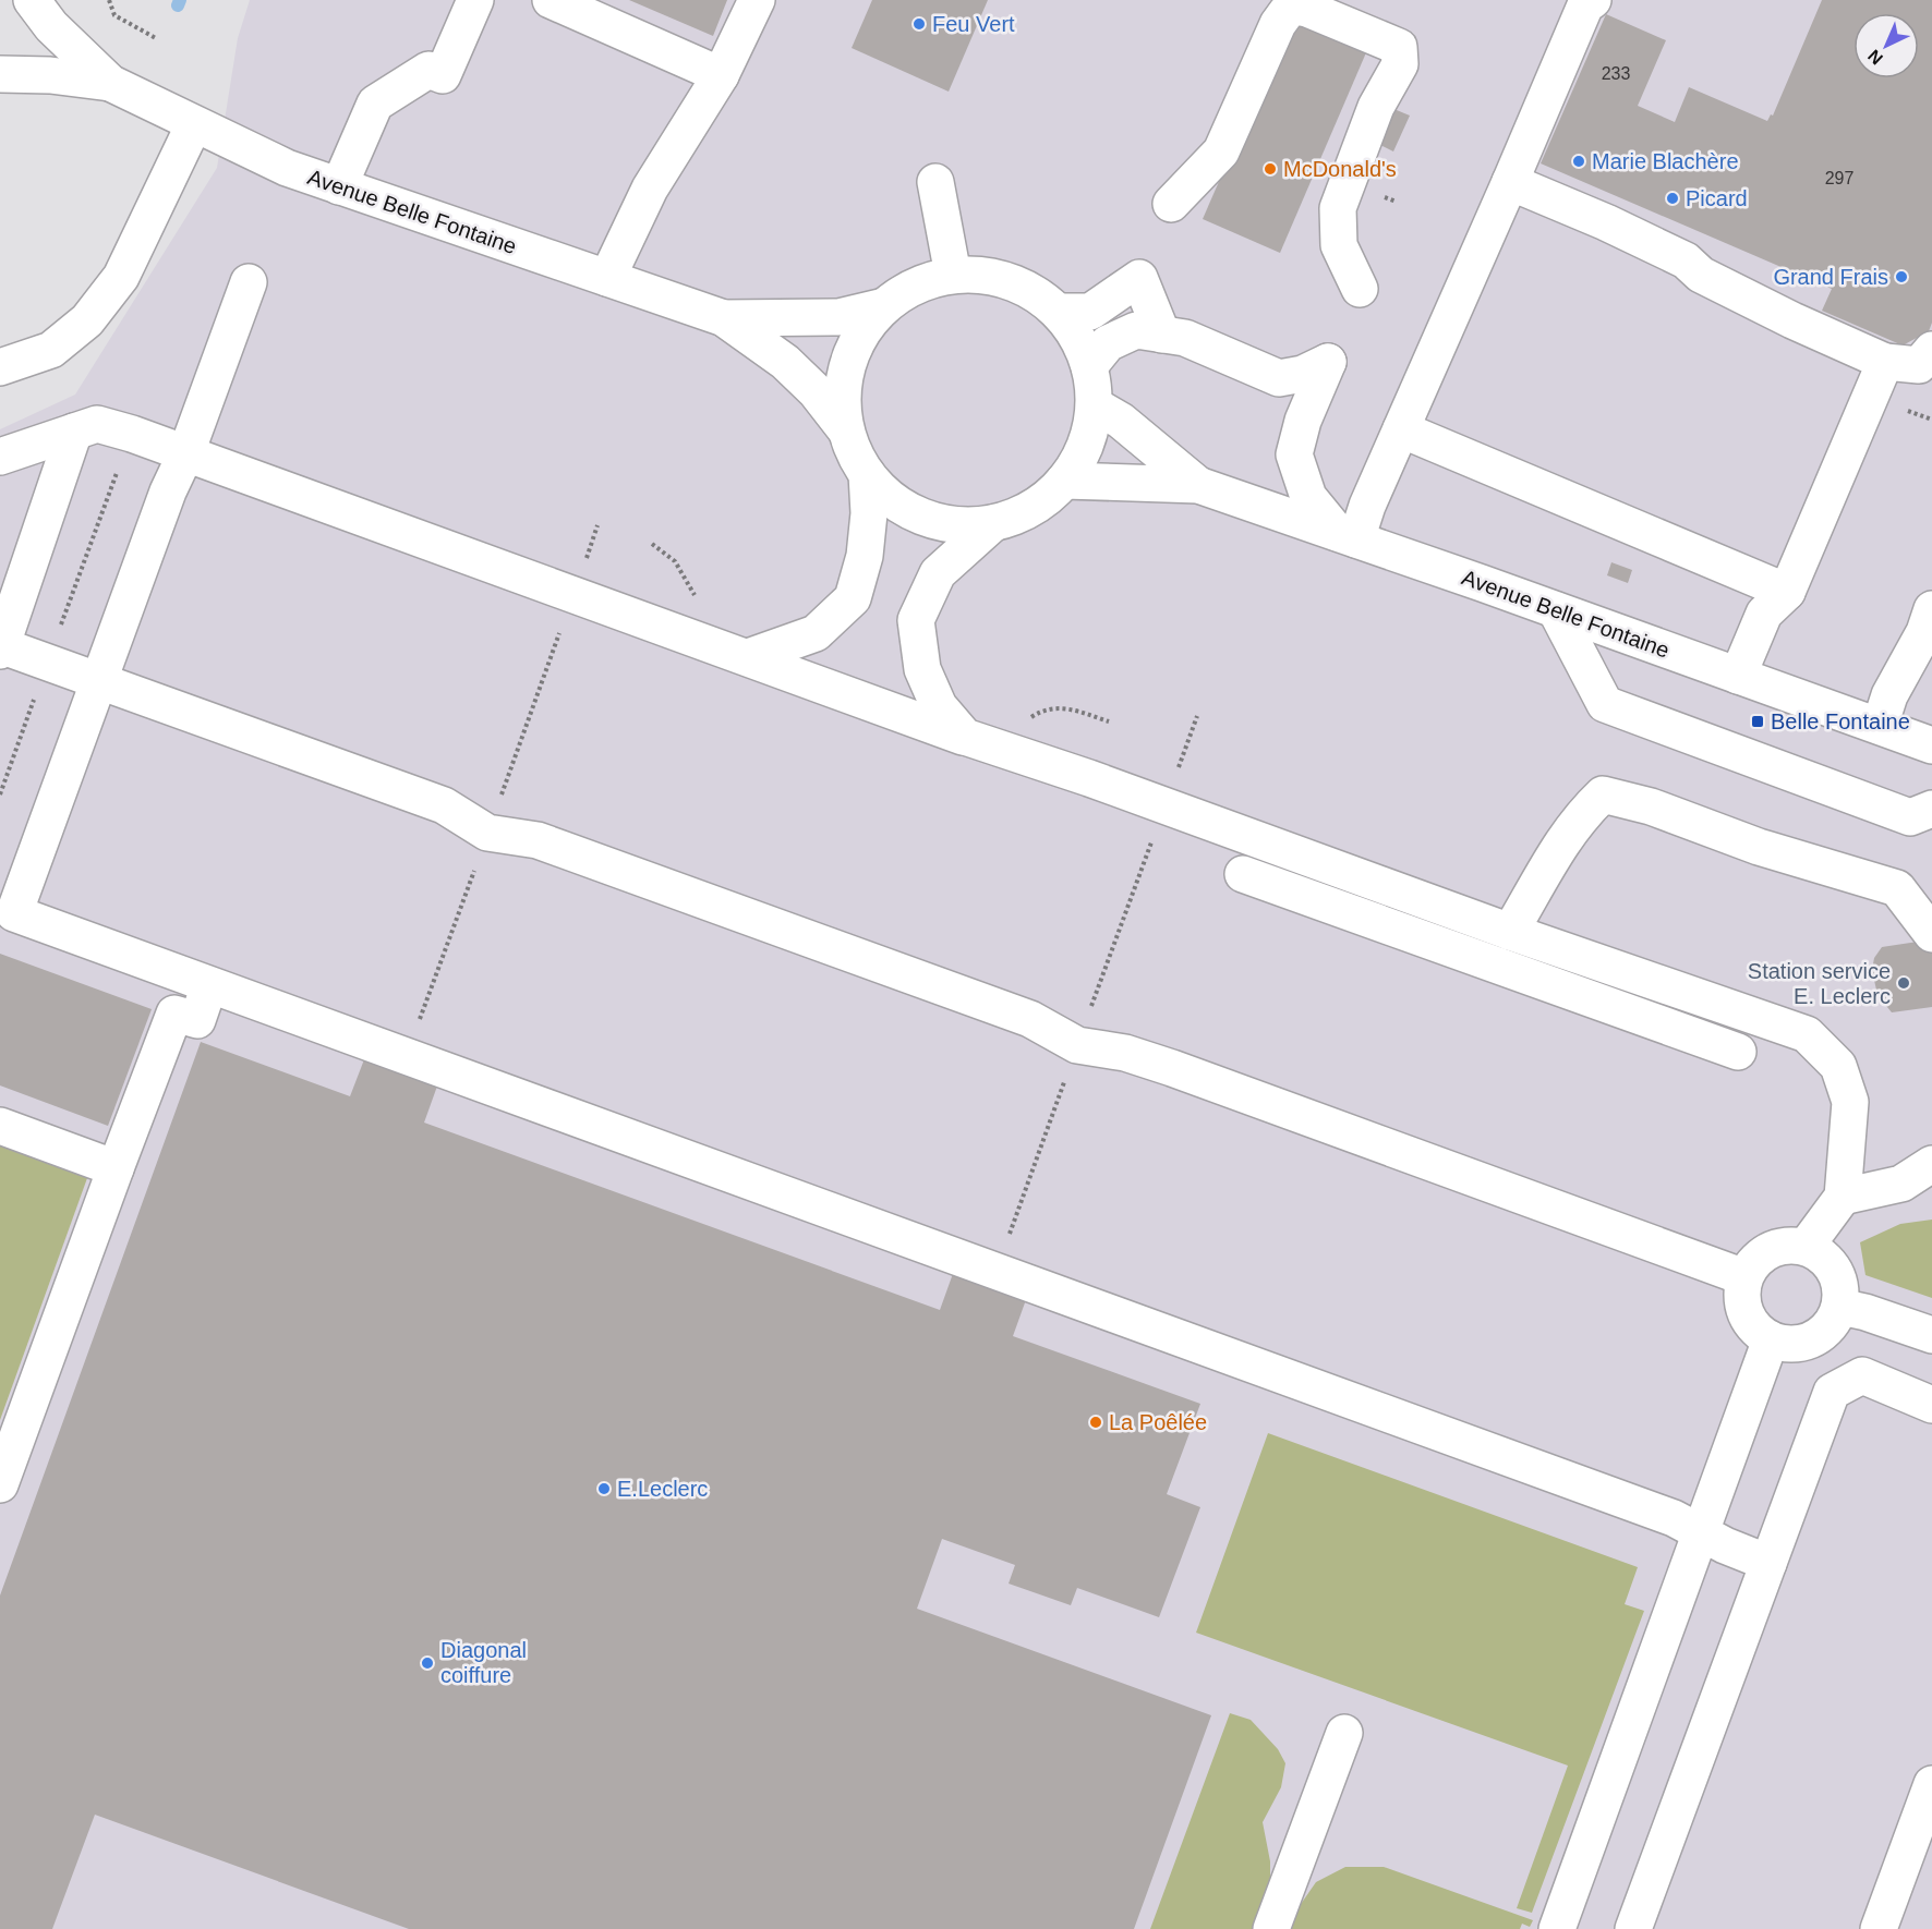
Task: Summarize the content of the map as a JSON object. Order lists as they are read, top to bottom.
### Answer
{
  "streets": {
    "street": ["Avenue Belle Fontaine"]
  },
  "places": {
    "other": [
      "Feu Vert",
      "Marie Blachère",
      "McDonald's",
      "Picard",
      "Grand Frais",
      "Station service E. Leclerc",
      "La Poêlée",
      "E.Leclerc",
      "Diagonal coiffure"
    ],
    "transit": ["Belle Fontaine"]
  },
  "house_numbers": ["233", "297"],
  "north": "bottom left"
}
